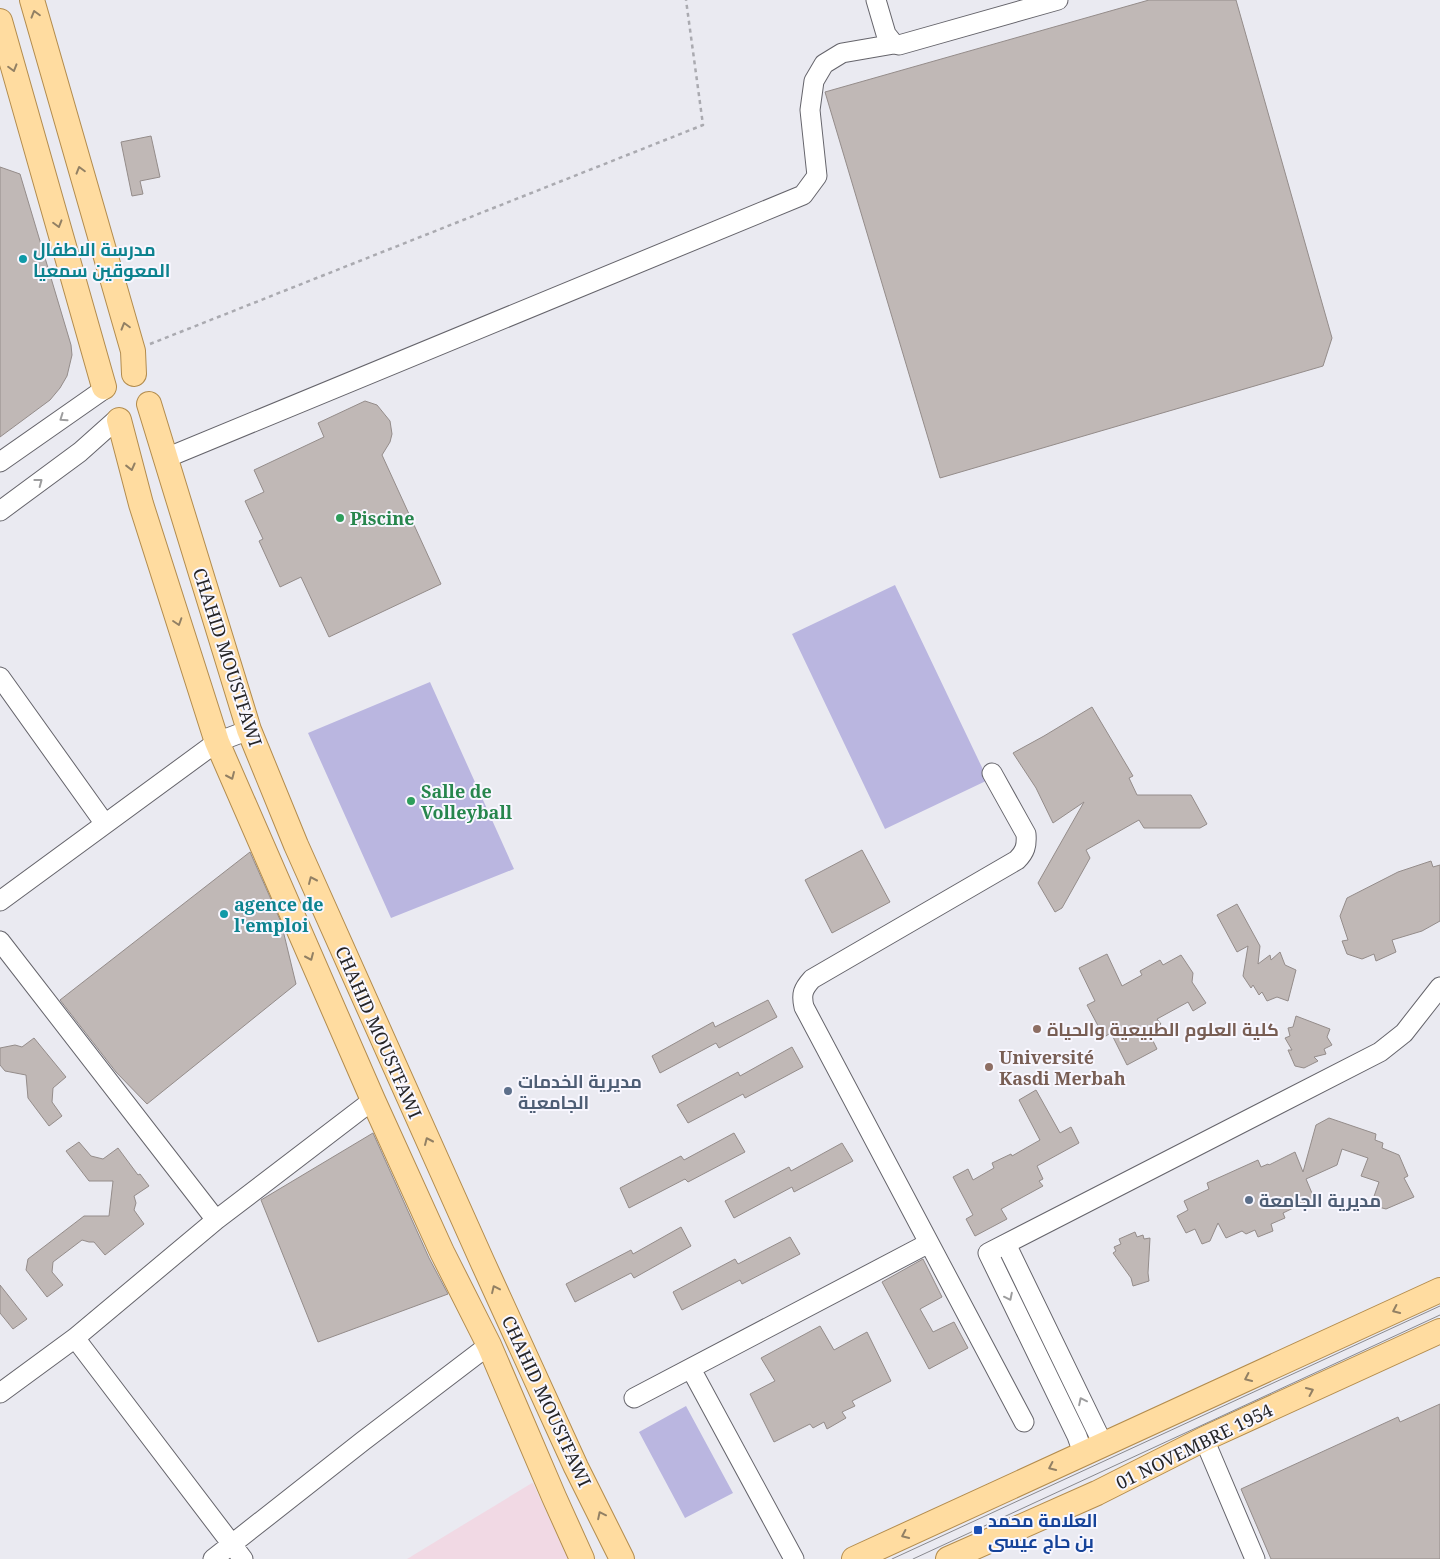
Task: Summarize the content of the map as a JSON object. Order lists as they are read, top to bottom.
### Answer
{
  "streets": {
    "main road": ["CHAHID MOUSTFAWI", "01 NOVEMBRE 1954"]
  },
  "places": {
    "other": [
      "مدرسة الاطفال المعوقين سمعيا",
      "Piscine",
      "Salle de Volleyball",
      "agence de l'emploi",
      "كلية العلوم الطبيعية والحياة",
      "Université Kasdi Merbah",
      "مديرية الخدمات الجامعية",
      "مديرية الجامعة"
    ],
    "transit": ["العلامة محمد بن حاج عيسى"]
  }
}
